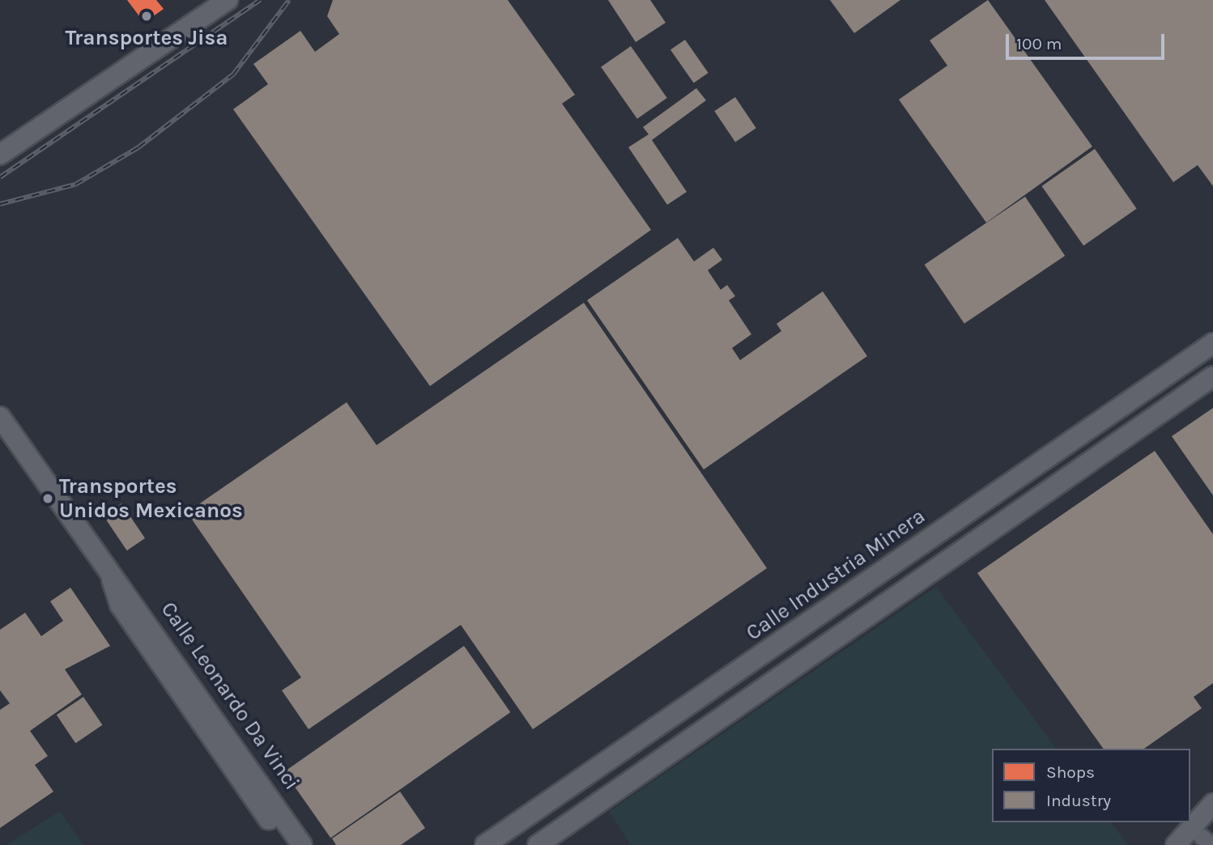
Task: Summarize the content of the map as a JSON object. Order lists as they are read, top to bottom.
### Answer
{
  "streets": {
    "main road": ["Calle Industria Minera", "Calle Leonardo Da Vinci"]
  },
  "places": ["Transportes Jisa", "Transportes Unidos Mexicanos"],
  "legend": ["Shops", "Industry"],
  "scale_bar": "100 m"
}
